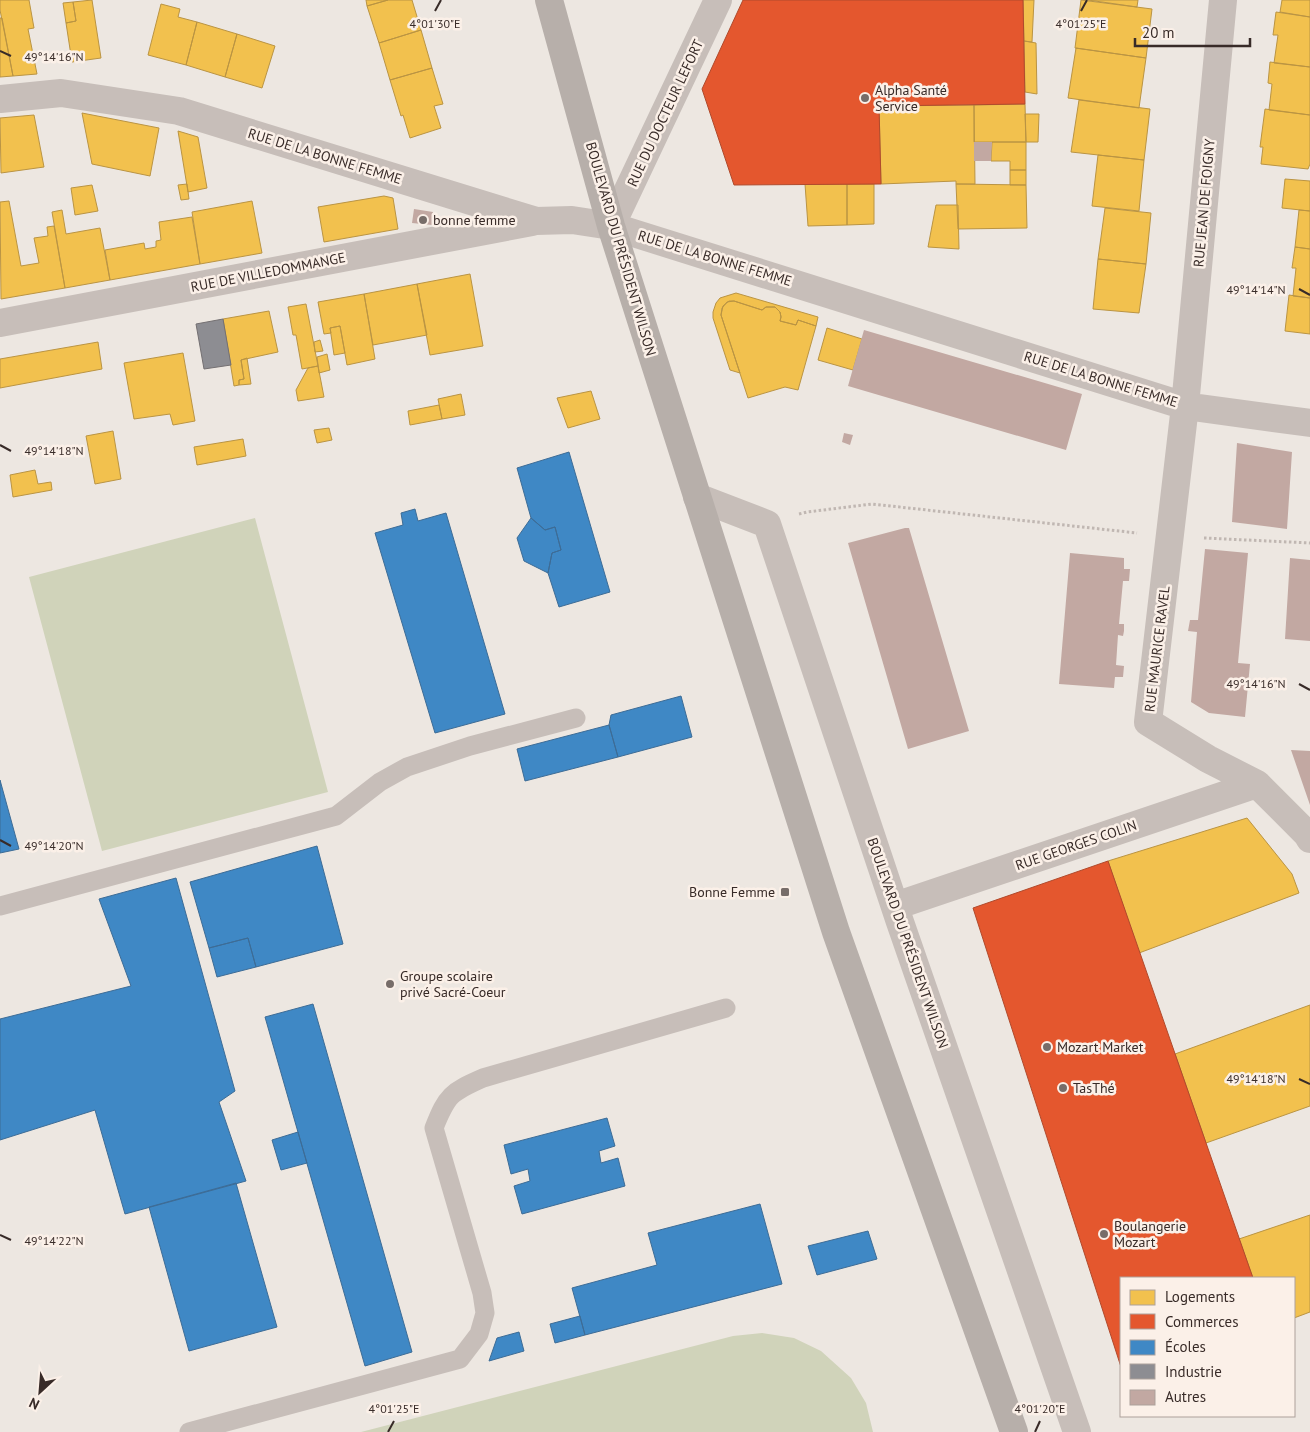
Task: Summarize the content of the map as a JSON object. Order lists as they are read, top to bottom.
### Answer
{
  "streets": {
    "street": [
      "RUE DU DOCTEUR LEFORT",
      "RUE DE LA BONNE FEMME",
      "RUE JEAN DE FOIGNY",
      "BOULEVARD DU PRÉSIDENT WILSON",
      "RUE DE VILLEDOMMANGE",
      "RUE MAURICE RAVEL",
      "RUE GEORGES COLIN"
    ]
  },
  "crossings": [
    ["RUE DU DOCTEUR LEFORT", "RUE DE LA BONNE FEMME"],
    ["RUE DU DOCTEUR LEFORT", "BOULEVARD DU PRÉSIDENT WILSON"],
    ["RUE DE LA BONNE FEMME", "RUE JEAN DE FOIGNY"],
    ["RUE DE LA BONNE FEMME", "BOULEVARD DU PRÉSIDENT WILSON"],
    ["RUE DE LA BONNE FEMME", "RUE DE VILLEDOMMANGE"],
    ["RUE DE LA BONNE FEMME", "RUE MAURICE RAVEL"],
    ["RUE JEAN DE FOIGNY", "RUE MAURICE RAVEL"],
    ["BOULEVARD DU PRÉSIDENT WILSON", "RUE GEORGES COLIN"],
    ["RUE MAURICE RAVEL", "RUE GEORGES COLIN"]
  ],
  "places": {
    "other": [
      "Alpha Santé Service",
      "bonne femme",
      "Groupe scolaire privé Sacré-Coeur",
      "Mozart Market",
      "TasThé",
      "Boulangerie Mozart"
    ],
    "transit": ["Bonne Femme"]
  },
  "legend": [
    "Logements",
    "Commerces",
    "Écoles",
    "Industrie",
    "Autres"
  ],
  "scale_bar": "20 m",
  "north": "bottom left",
  "coordinates": [
    "4°01'30\"E",
    "4°01'25\"E",
    "49°14'16\"N",
    "49°14'14\"N",
    "49°14'18\"N",
    "49°14'20\"N",
    "49°14'22\"N",
    "4°01'20\"E"
  ]
}
